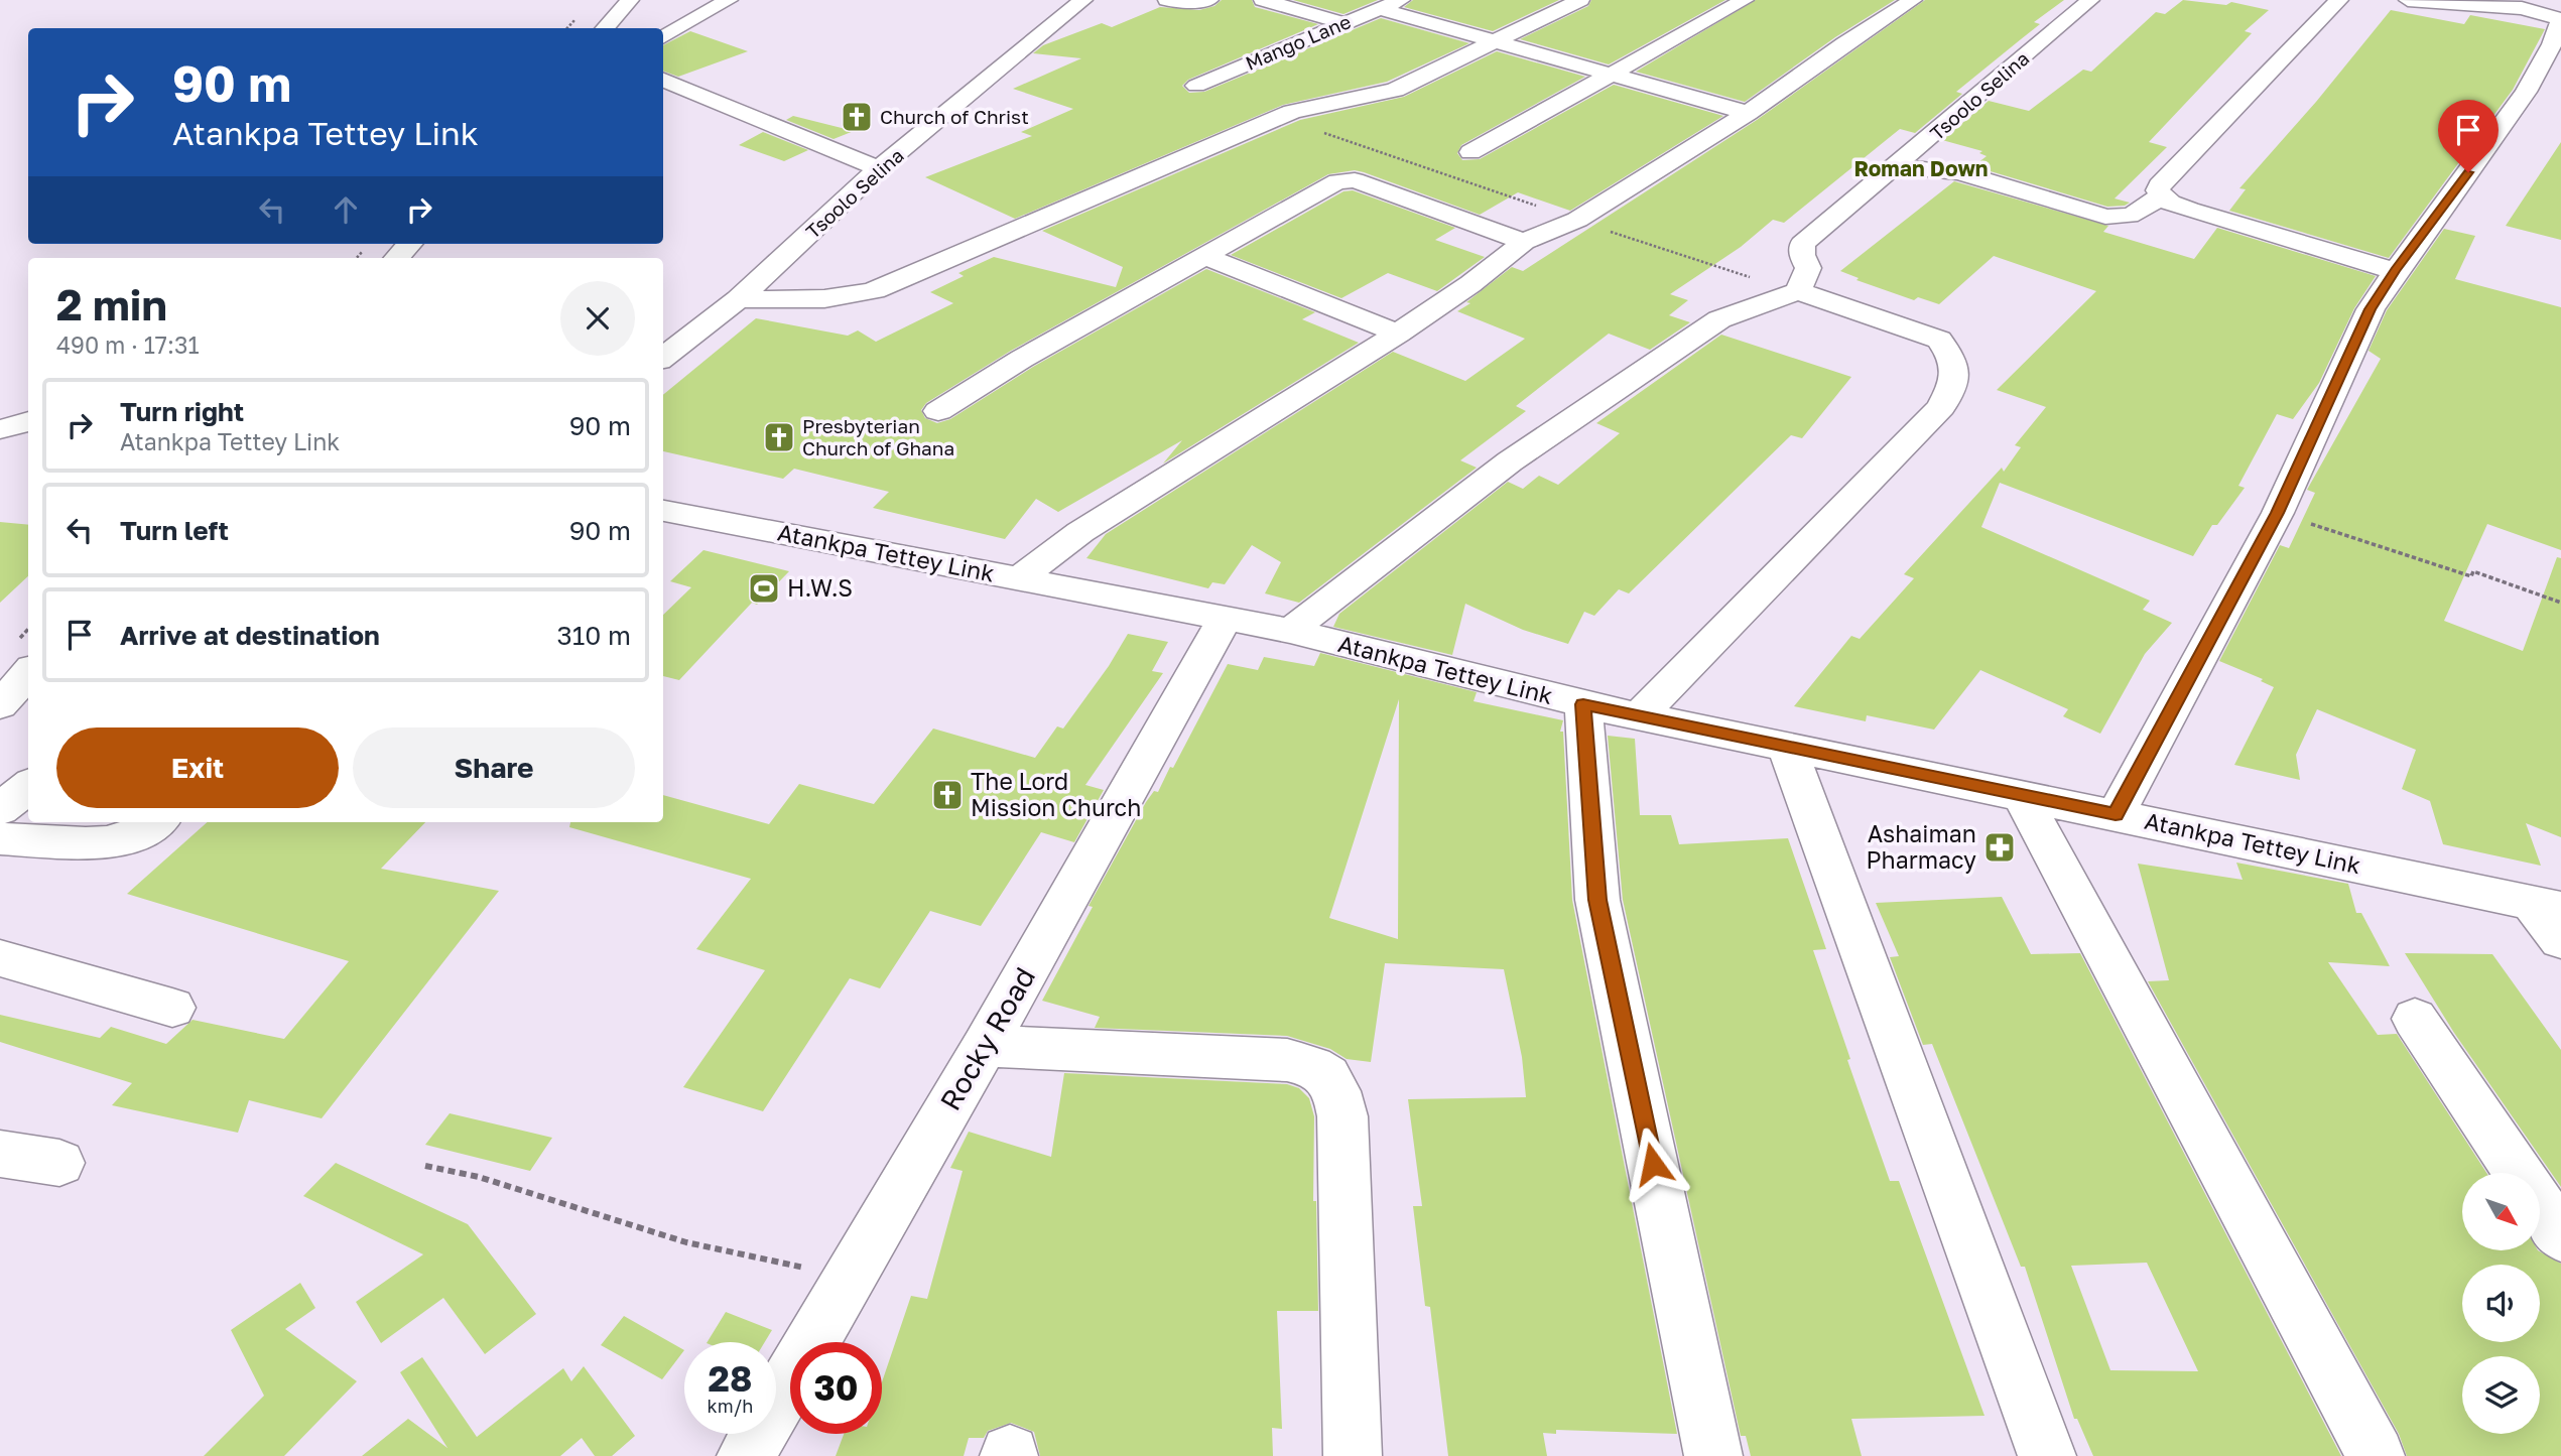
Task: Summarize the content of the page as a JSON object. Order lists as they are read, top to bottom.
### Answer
{
  "streets": {
    "street": [
      "Mango Lane",
      "Tsoolo Selina",
      "Atankpa Tettey Link",
      "Rocky Road"
    ]
  },
  "crossings": [
    ["Atankpa Tettey Link", "Rocky Road"]
  ],
  "districts": ["Roman Down"],
  "places": {
    "church": ["Church of Christ", "Presbyterian Church of Ghana", "The Lord Mission Church"],
    "sports": ["H.W.S"],
    "pharmacy": ["Ashaiman Pharmacy"]
  },
  "north": "bottom right",
  "page": {
    "turn": ["90 m", "Atankpa Tettey Link"],
    "heading": ["2 min", "490 m · 17:31"],
    "list": [
      {
        "name": "Turn right",
        "note": "Atankpa Tettey Link",
        "value": "90 m"
      },
      {
        "name": "Turn left",
        "value": "90 m"
      },
      {
        "name": "Arrive at destination",
        "value": "310 m"
      }
    ],
    "buttons": ["Exit", "Share"],
    "speed": "28 km/h",
    "limit": "30"
  }
}
